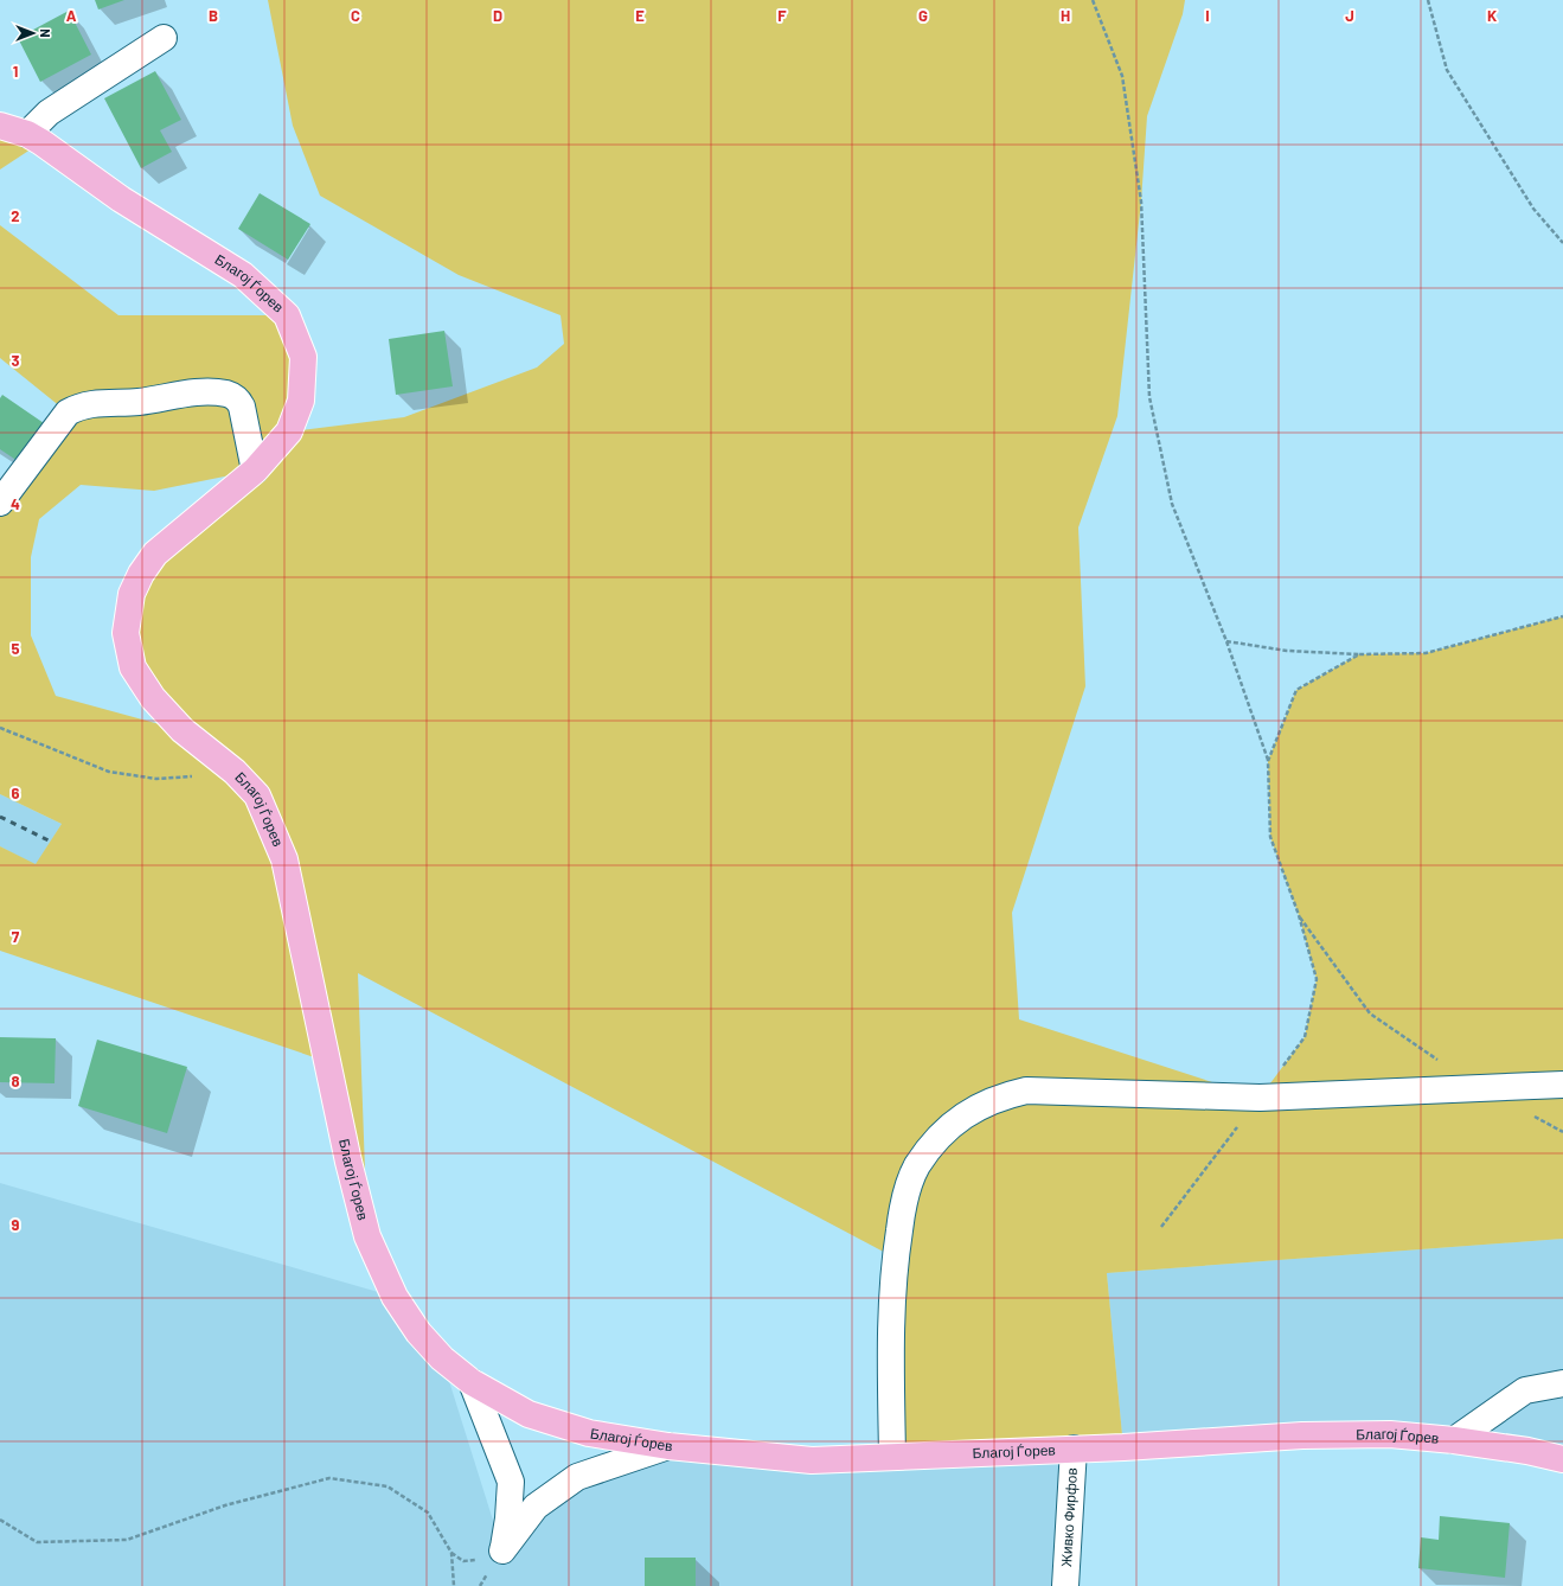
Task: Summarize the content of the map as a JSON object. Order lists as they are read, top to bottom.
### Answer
{
  "streets": {
    "main road": ["Благој Ѓорев"],
    "street": ["Живко Фирфов"]
  },
  "crossings": [
    ["Благој Ѓорев", "Живко Фирфов"]
  ],
  "north": "right",
  "grid": {
    "columns": [
      "A",
      "B",
      "C",
      "D",
      "E",
      "F",
      "G",
      "H",
      "I",
      "J",
      "K"
    ],
    "rows": [
      "1",
      "2",
      "3",
      "4",
      "5",
      "6",
      "7",
      "8",
      "9"
    ]
  }
}
